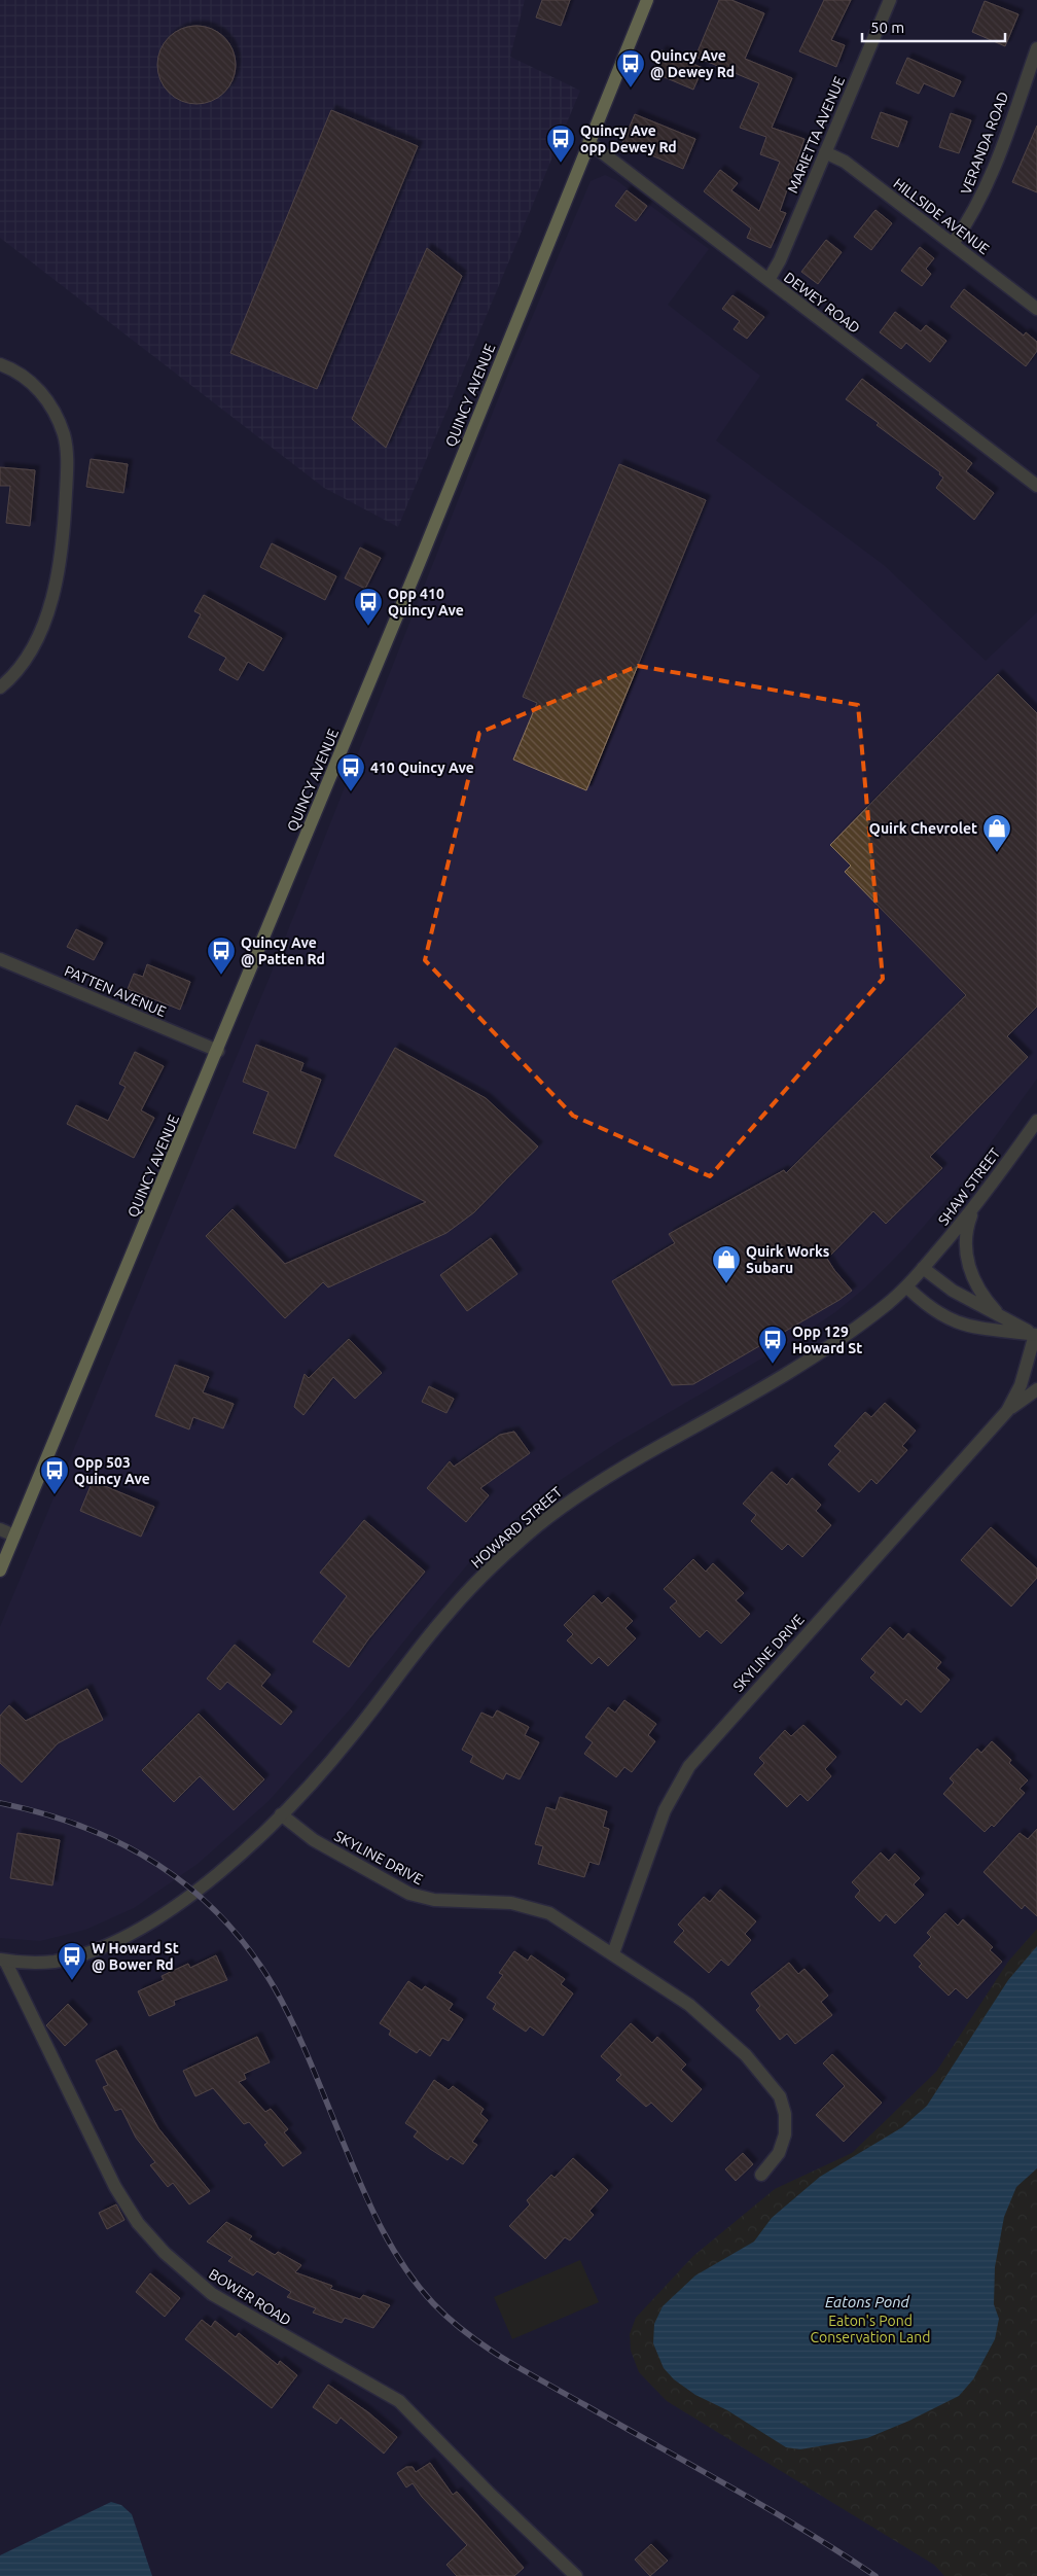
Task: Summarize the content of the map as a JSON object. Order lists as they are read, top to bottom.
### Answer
{
  "streets": {
    "main road": ["QUINCY AVENUE"],
    "street": [
      "MARIETTA AVENUE",
      "VERANDA ROAD",
      "HILLSIDE AVENUE",
      "DEWEY ROAD",
      "PATTEN AVENUE",
      "SHAW STREET",
      "HOWARD STREET",
      "SKYLINE DRIVE",
      "BOWER ROAD"
    ]
  },
  "crossings": [
    ["MARIETTA AVENUE", "HILLSIDE AVENUE"],
    ["MARIETTA AVENUE", "DEWEY ROAD"],
    ["VERANDA ROAD", "HILLSIDE AVENUE"],
    ["DEWEY ROAD", "QUINCY AVENUE"],
    ["QUINCY AVENUE", "PATTEN AVENUE"],
    ["SHAW STREET", "HOWARD STREET"],
    ["HOWARD STREET", "SKYLINE DRIVE"],
    ["HOWARD STREET", "BOWER ROAD"]
  ],
  "water": ["Eatons Pond"],
  "parks": ["Eaton's Pond Conservation Land"],
  "places": {
    "bus stop": [
      "Quincy Ave @ Dewey Rd",
      "Quincy Ave opp Dewey Rd",
      "Opp 410 Quincy Ave",
      "410 Quincy Ave",
      "Quincy Ave @ Patten Rd",
      "Opp 129 Howard St",
      "Opp 503 Quincy Ave",
      "W Howard St @ Bower Rd"
    ],
    "shop": ["Quirk Chevrolet", "Quirk Works Subaru"]
  },
  "scale_bar": "50 m"
}
